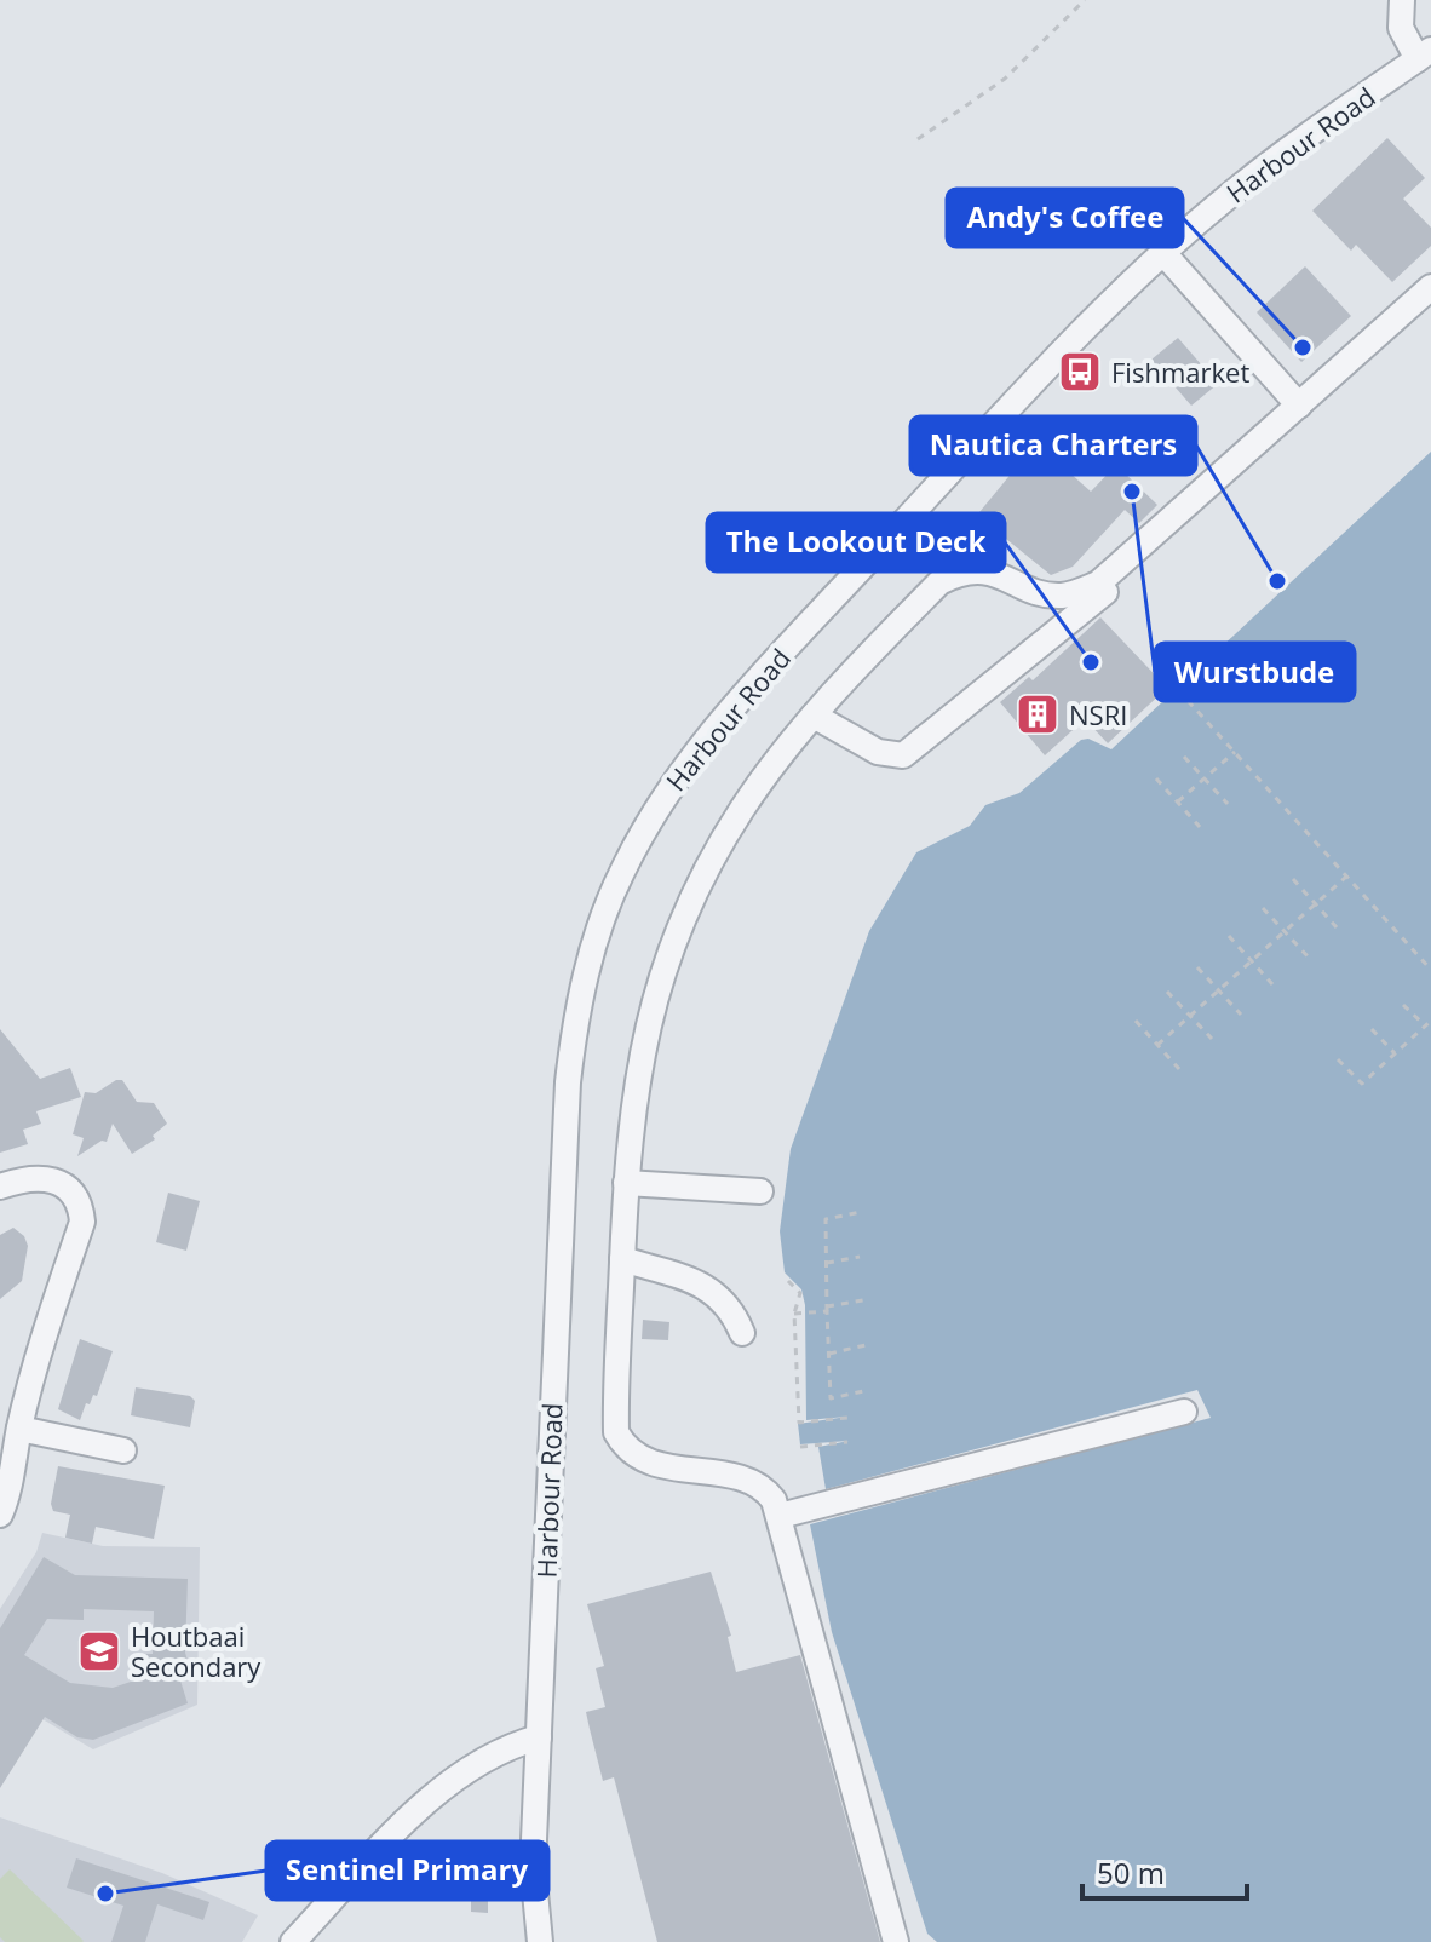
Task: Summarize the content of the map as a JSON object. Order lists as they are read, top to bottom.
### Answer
{
  "streets": {
    "street": ["Harbour Road"]
  },
  "places": {
    "other": [
      "Andy's Coffee",
      "Wurstbude",
      "Nautica Charters",
      "The Lookout Deck",
      "Sentinel Primary"
    ],
    "bus stop": ["Fishmarket"],
    "building": ["NSRI"],
    "school or university": ["Houtbaai Secondary"]
  },
  "scale_bar": "50 m"
}
